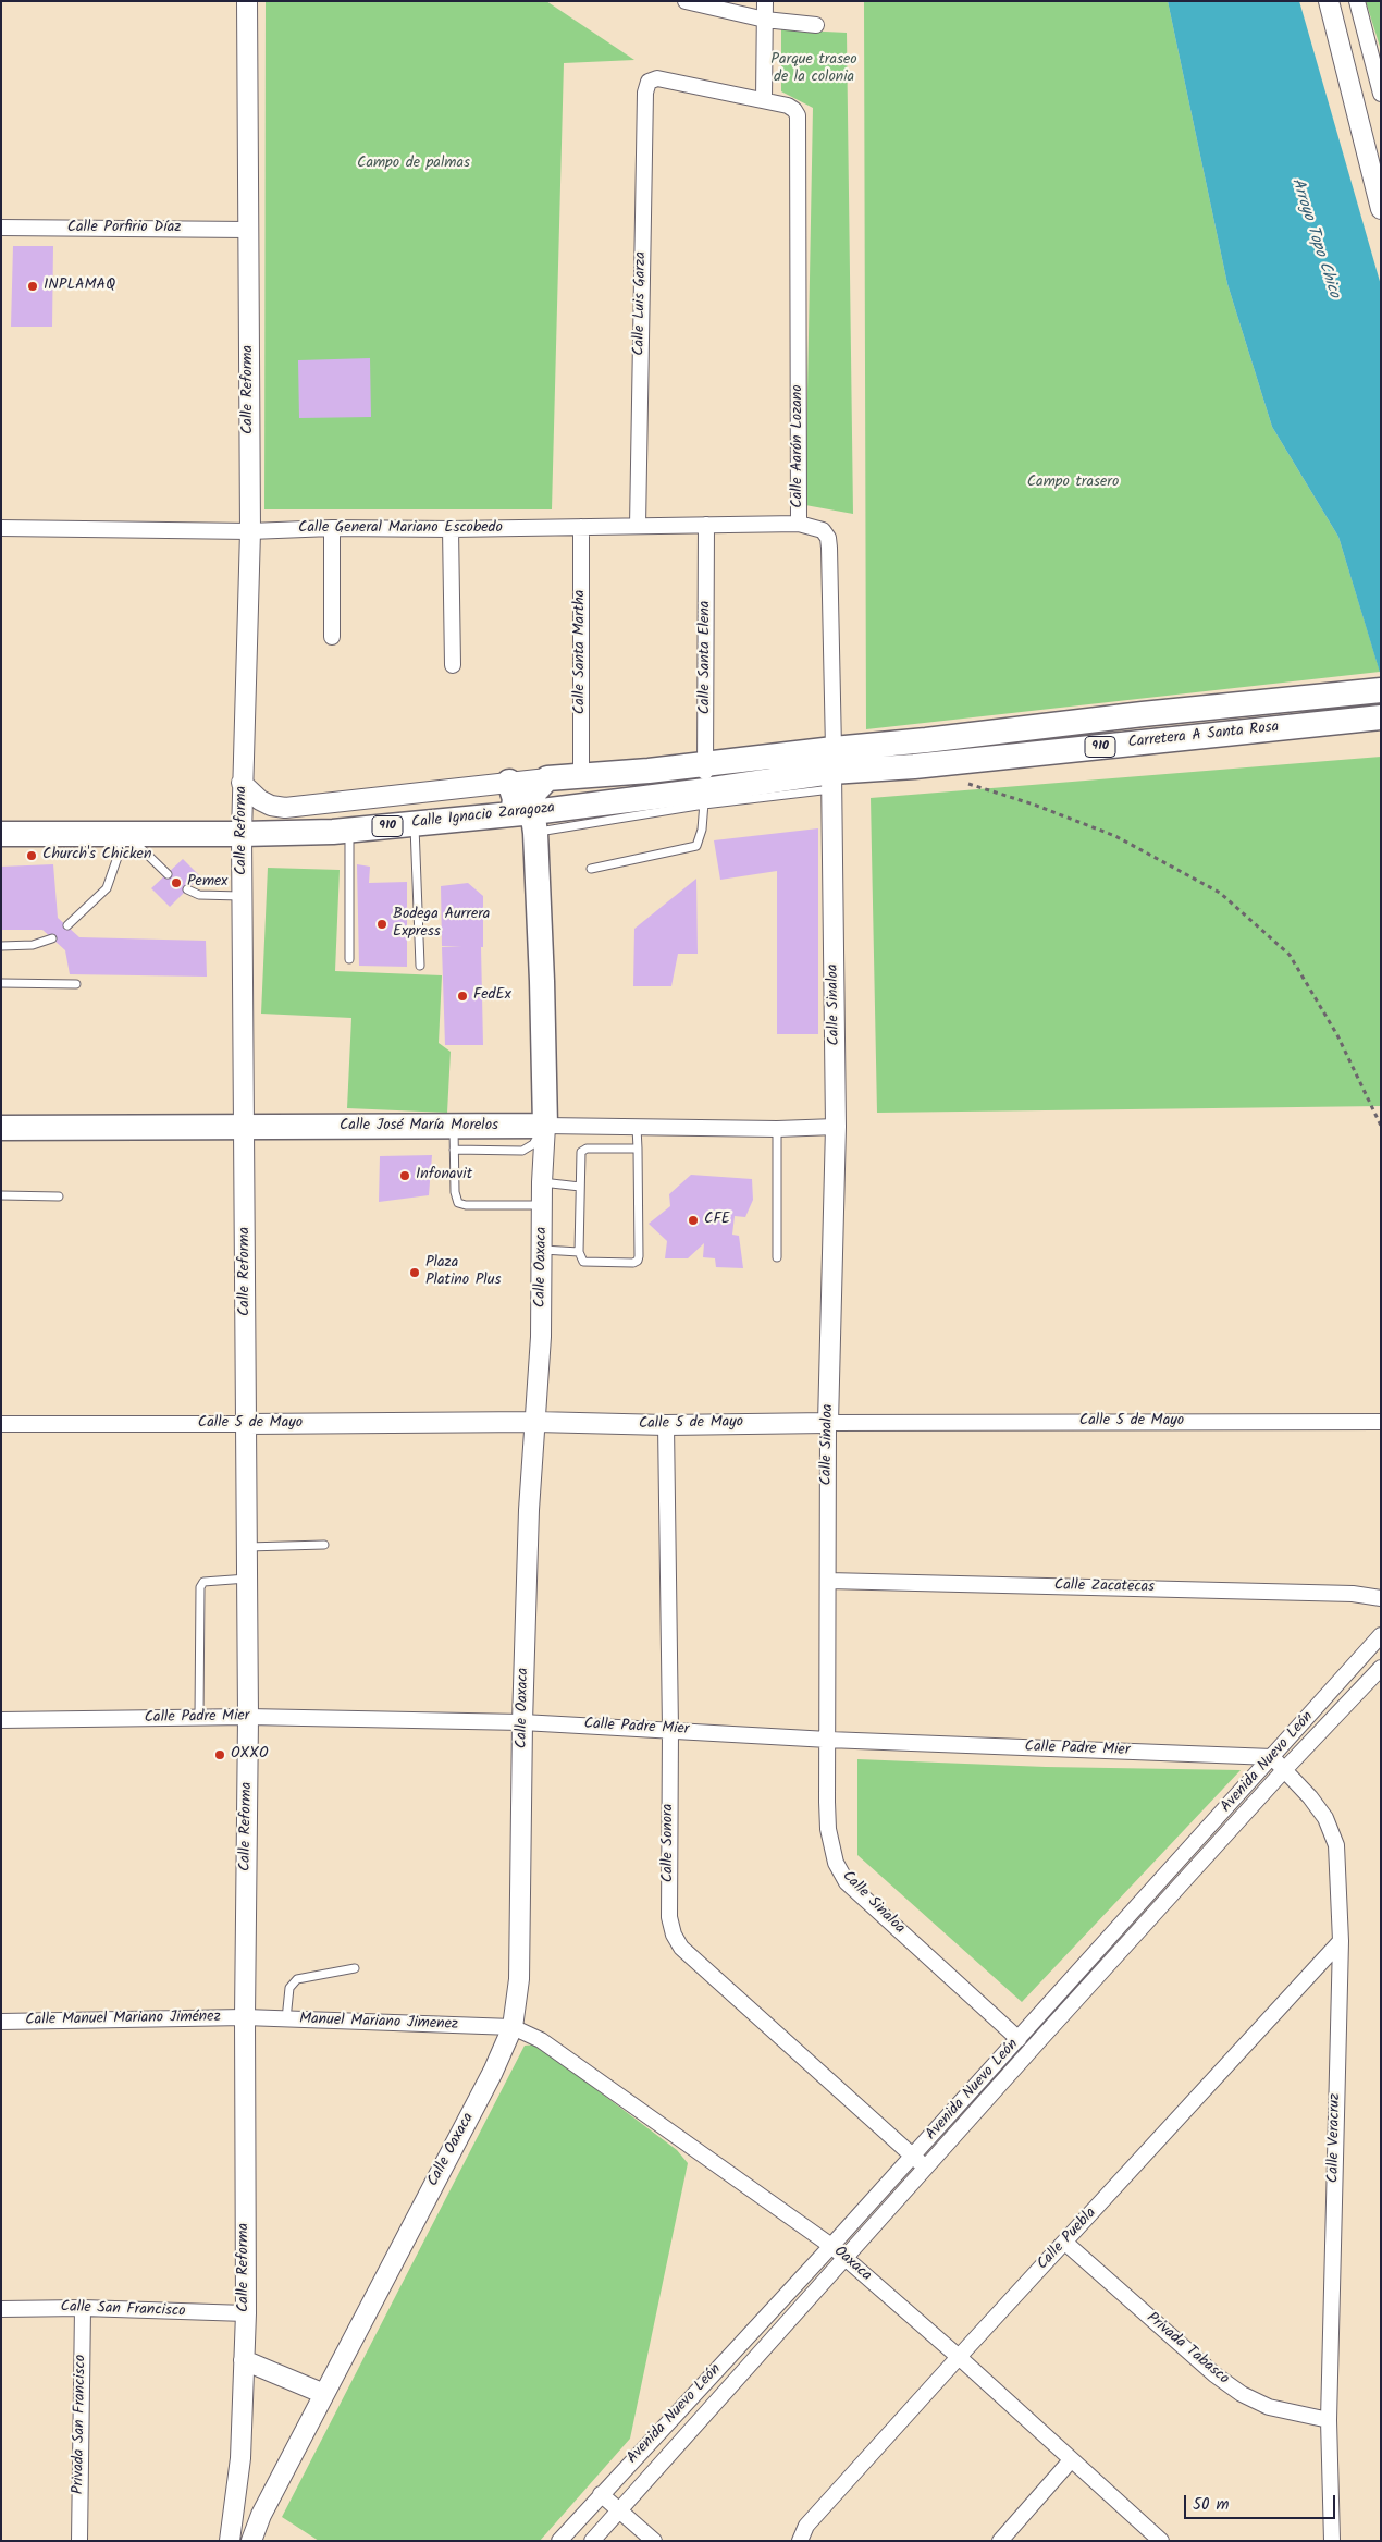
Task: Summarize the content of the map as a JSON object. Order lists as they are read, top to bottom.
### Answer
{
  "streets": {
    "main road": [
      "Carretera A Santa Rosa",
      "910",
      "Calle Ignacio Zaragoza",
      "Calle José María Morelos",
      "Calle Oaxaca"
    ],
    "street": [
      "Calle Porfirio Díaz",
      "Calle Luis Garza",
      "Calle Reforma",
      "Calle Aarón Lozano",
      "Calle General Mariano Escobedo",
      "Calle Santa Martha",
      "Calle Santa Elena",
      "Calle Sinaloa",
      "Calle 5 de Mayo",
      "Calle Zacatecas",
      "Calle Padre Mier",
      "Avenida Nuevo León",
      "Calle Sonora",
      "Calle Manuel Mariano Jiménez",
      "Manuel Mariano Jimenez",
      "Calle Veracruz",
      "Calle Puebla",
      "Oaxaca",
      "Calle San Francisco",
      "Privada Tabasco",
      "Privada San Francisco"
    ]
  },
  "crossings": [
    ["Calle Porfirio Díaz", "Calle Reforma"],
    ["Calle Luis Garza", "Calle Aarón Lozano"],
    ["Calle Luis Garza", "Calle General Mariano Escobedo"],
    ["Calle Reforma", "Calle General Mariano Escobedo"],
    ["Calle Reforma", "Calle Ignacio Zaragoza"],
    ["Calle Reforma", "Calle José María Morelos"],
    ["Calle Reforma", "Calle 5 de Mayo"],
    ["Calle Reforma", "Calle Padre Mier"],
    ["Calle Reforma", "Calle Manuel Mariano Jiménez"],
    ["Calle Reforma", "Manuel Mariano Jimenez"],
    ["Calle Reforma", "Calle San Francisco"],
    ["Calle Aarón Lozano", "Calle General Mariano Escobedo"],
    ["Calle Aarón Lozano", "Carretera A Santa Rosa"],
    ["Calle Aarón Lozano", "910"],
    ["Calle Aarón Lozano", "Calle Ignacio Zaragoza"],
    ["Calle Aarón Lozano", "Calle Sinaloa"],
    ["Calle General Mariano Escobedo", "Calle Santa Martha"],
    ["Calle General Mariano Escobedo", "Calle Santa Elena"],
    ["Calle Santa Martha", "Calle Ignacio Zaragoza"],
    ["Calle Santa Elena", "910"],
    ["Calle Santa Elena", "Calle Ignacio Zaragoza"],
    ["Carretera A Santa Rosa", "910"],
    ["Carretera A Santa Rosa", "Calle Ignacio Zaragoza"],
    ["Carretera A Santa Rosa", "Calle Sinaloa"],
    ["910", "Calle Ignacio Zaragoza"],
    ["910", "Calle Sinaloa"],
    ["Calle Ignacio Zaragoza", "Calle Sinaloa"],
    ["Calle Ignacio Zaragoza", "Calle Oaxaca"],
    ["Calle Sinaloa", "Calle José María Morelos"],
    ["Calle Sinaloa", "Calle 5 de Mayo"],
    ["Calle Sinaloa", "Calle Zacatecas"],
    ["Calle Sinaloa", "Calle Padre Mier"],
    ["Calle Sinaloa", "Avenida Nuevo León"],
    ["Calle José María Morelos", "Calle Oaxaca"],
    ["Calle Oaxaca", "Calle 5 de Mayo"],
    ["Calle Oaxaca", "Calle Padre Mier"],
    ["Calle Oaxaca", "Manuel Mariano Jimenez"],
    ["Calle Oaxaca", "Oaxaca"],
    ["Calle 5 de Mayo", "Calle Sonora"],
    ["Calle Padre Mier", "Avenida Nuevo León"],
    ["Calle Padre Mier", "Calle Sonora"],
    ["Calle Padre Mier", "Calle Veracruz"],
    ["Avenida Nuevo León", "Calle Sonora"],
    ["Avenida Nuevo León", "Calle Veracruz"],
    ["Avenida Nuevo León", "Oaxaca"],
    ["Calle Manuel Mariano Jiménez", "Manuel Mariano Jimenez"],
    ["Manuel Mariano Jimenez", "Oaxaca"],
    ["Calle Veracruz", "Calle Puebla"],
    ["Calle Veracruz", "Privada Tabasco"],
    ["Calle Puebla", "Oaxaca"],
    ["Calle Puebla", "Privada Tabasco"],
    ["Calle San Francisco", "Privada San Francisco"]
  ],
  "water": ["Arroyo Topo Chico"],
  "parks": ["Parque traseo de la colonia", "Campo de palmas", "Campo trasero"],
  "places": [
    "INPLAMAQ",
    "Church's Chicken",
    "Pemex",
    "Bodega Aurrera Express",
    "FedEx",
    "Infonavit",
    "CFE",
    "Plaza Platino Plus",
    "OXXO"
  ],
  "scale_bar": "50 m"
}
